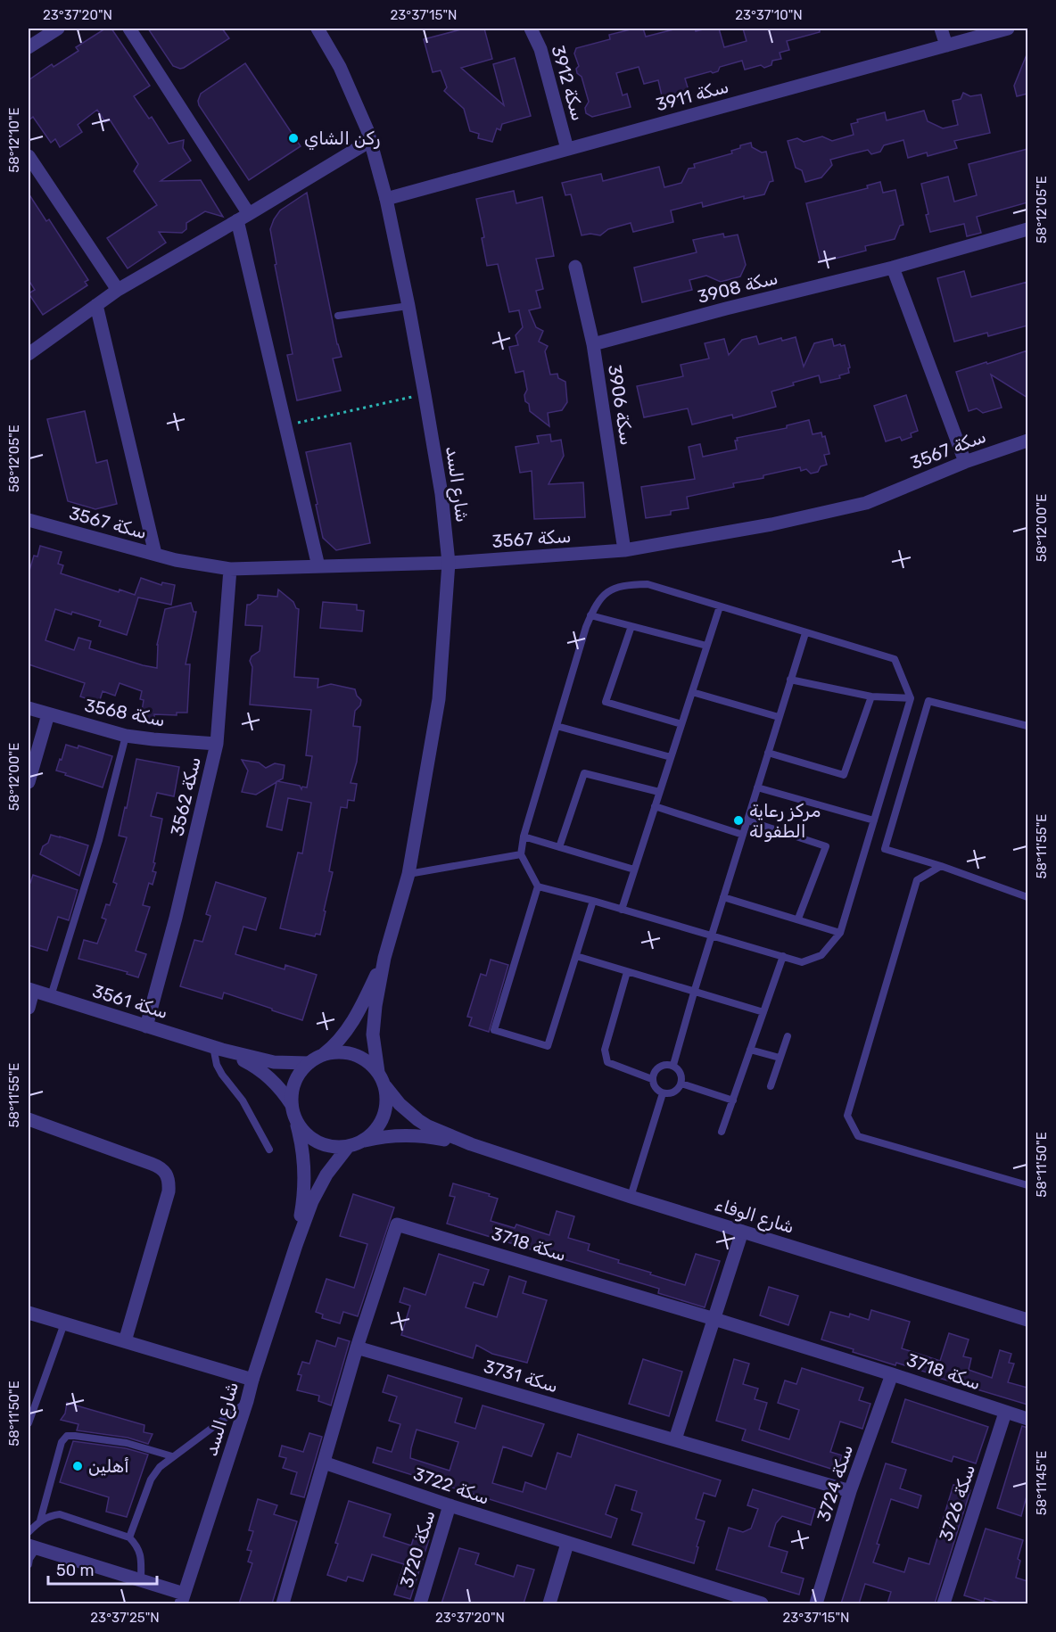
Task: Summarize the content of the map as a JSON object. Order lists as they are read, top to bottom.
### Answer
{
  "streets": {
    "street": [
      "سكة 3912",
      "سكة 3911",
      "سكة 3908",
      "سكة 3906",
      "سكة 3567",
      "شارع السد",
      "سكة 3568",
      "سكة 3562",
      "سكة 3561",
      "شارع الوفاء",
      "سكة 3718",
      "سكة 3731",
      "سكة 3724",
      "سكة 3722",
      "سكة 3726",
      "سكة 3720"
    ]
  },
  "crossings": [
    ["سكة 3912", "سكة 3911"],
    ["سكة 3911", "شارع السد"],
    ["سكة 3908", "سكة 3906"],
    ["سكة 3906", "سكة 3567"],
    ["سكة 3567", "شارع السد"],
    ["سكة 3567", "سكة 3562"],
    ["شارع السد", "سكة 3561"],
    ["شارع السد", "شارع الوفاء"],
    ["سكة 3568", "سكة 3562"],
    ["سكة 3562", "سكة 3561"],
    ["سكة 3561", "شارع الوفاء"],
    ["سكة 3718", "سكة 3731"],
    ["سكة 3718", "سكة 3724"],
    ["سكة 3718", "سكة 3722"],
    ["سكة 3718", "سكة 3726"],
    ["سكة 3731", "سكة 3724"],
    ["سكة 3722", "سكة 3720"]
  ],
  "places": ["ركن الشاي", "مركز رعاية الطفولة", "أهلين"],
  "scale_bar": "50 m",
  "coordinates": [
    "23°37'20\"N",
    "23°37'15\"N",
    "23°37'10\"N",
    "58°12'10\"E",
    "58°12'05\"E",
    "58°12'00\"E",
    "58°11'55\"E",
    "58°11'50\"E",
    "58°11'45\"E",
    "23°37'25\"N"
  ]
}
